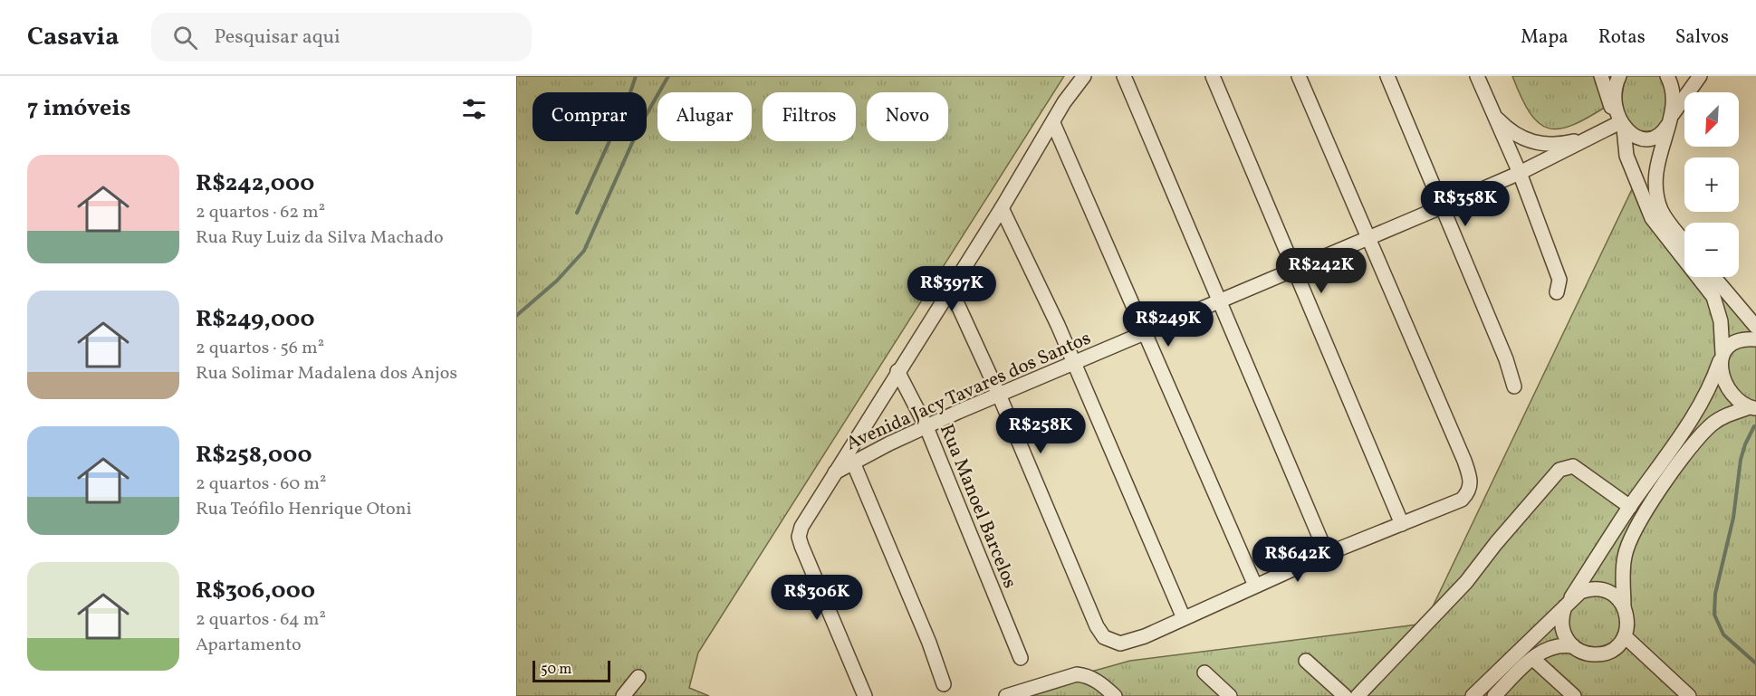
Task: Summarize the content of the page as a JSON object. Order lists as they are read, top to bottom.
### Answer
{
  "streets": {
    "street": ["Avenida Jacy Tavares dos Santos", "Rua Manoel Barcelos"]
  },
  "crossings": [
    ["Avenida Jacy Tavares dos Santos", "Rua Manoel Barcelos"]
  ],
  "scale_bar": "50 m",
  "north": "bottom left",
  "page": {
    "header": "Casavia",
    "search": "Pesquisar aqui",
    "nav": ["Mapa", "Rotas", "Salvos"],
    "heading": "7 imóveis",
    "map_buttons": ["+", "−"],
    "chip": [
      "Comprar",
      "Alugar",
      "Filtros",
      "Novo"
    ],
    "list": [
      {
        "name": "R$242,000",
        "note": "2 quartos · 62 m² · Rua Ruy Luiz da Silva Machado"
      },
      {
        "name": "R$249,000",
        "note": "2 quartos · 56 m² · Rua Solimar Madalena dos Anjos"
      },
      {
        "name": "R$258,000",
        "note": "2 quartos · 60 m² · Rua Teófilo Henrique Otoni"
      },
      {
        "name": "R$306,000",
        "note": "2 quartos · 64 m² · Apartamento"
      }
    ],
    "price": [
      "R$358K",
      "R$242K",
      "R$397K",
      "R$249K",
      "R$258K",
      "R$642K",
      "R$306K"
    ],
    "scale": "50 m"
  }
}
